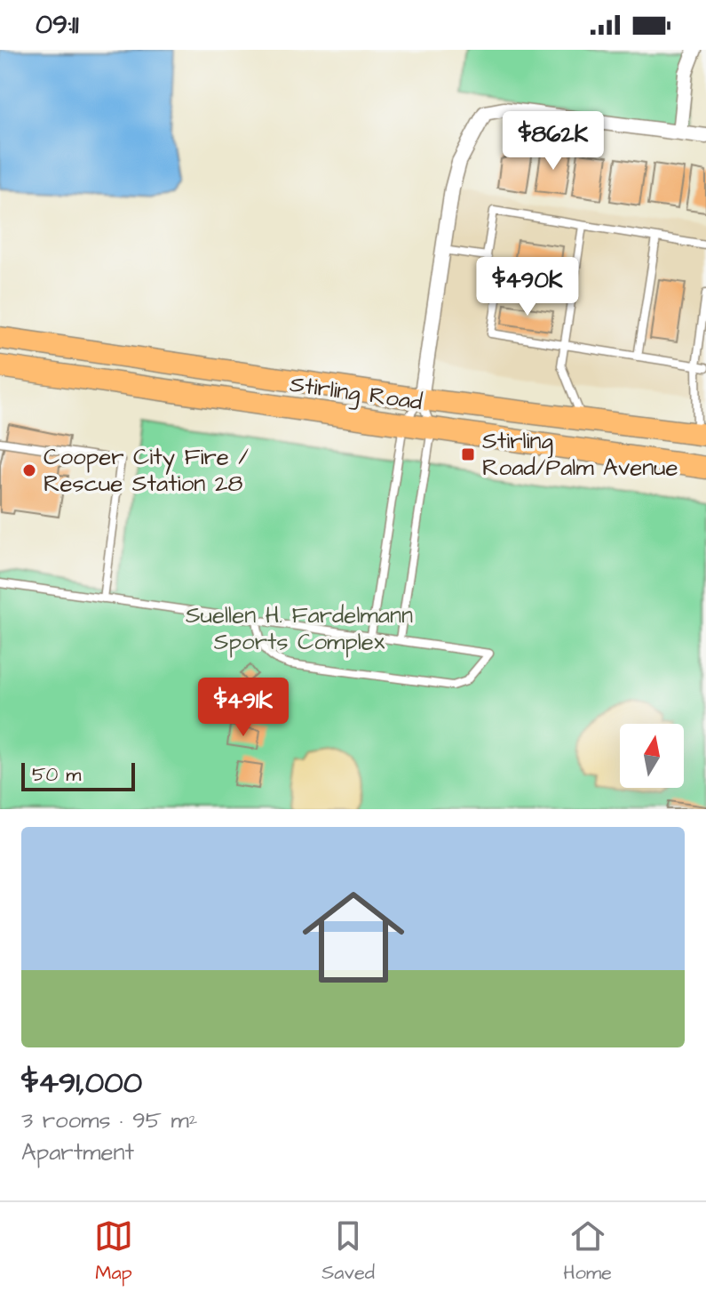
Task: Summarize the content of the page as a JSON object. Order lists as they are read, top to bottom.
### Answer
{
  "streets": {
    "main road": ["Stirling Road"]
  },
  "parks": ["Suellen H. Fardelmann Sports Complex"],
  "places": {
    "transit": ["Stirling Road/Palm Avenue"],
    "other": ["Cooper City Fire / Rescue Station 28"]
  },
  "scale_bar": "50 m",
  "north": "top",
  "page": {
    "status": "09:11",
    "price": ["$862K", "$490K", "$491K"],
    "scale": "50 m",
    "list": [
      {
        "name": "$491,000",
        "note": "3 rooms · 95 m² · Apartment"
      }
    ],
    "tabs": ["Map", "Saved", "Home"]
  }
}
